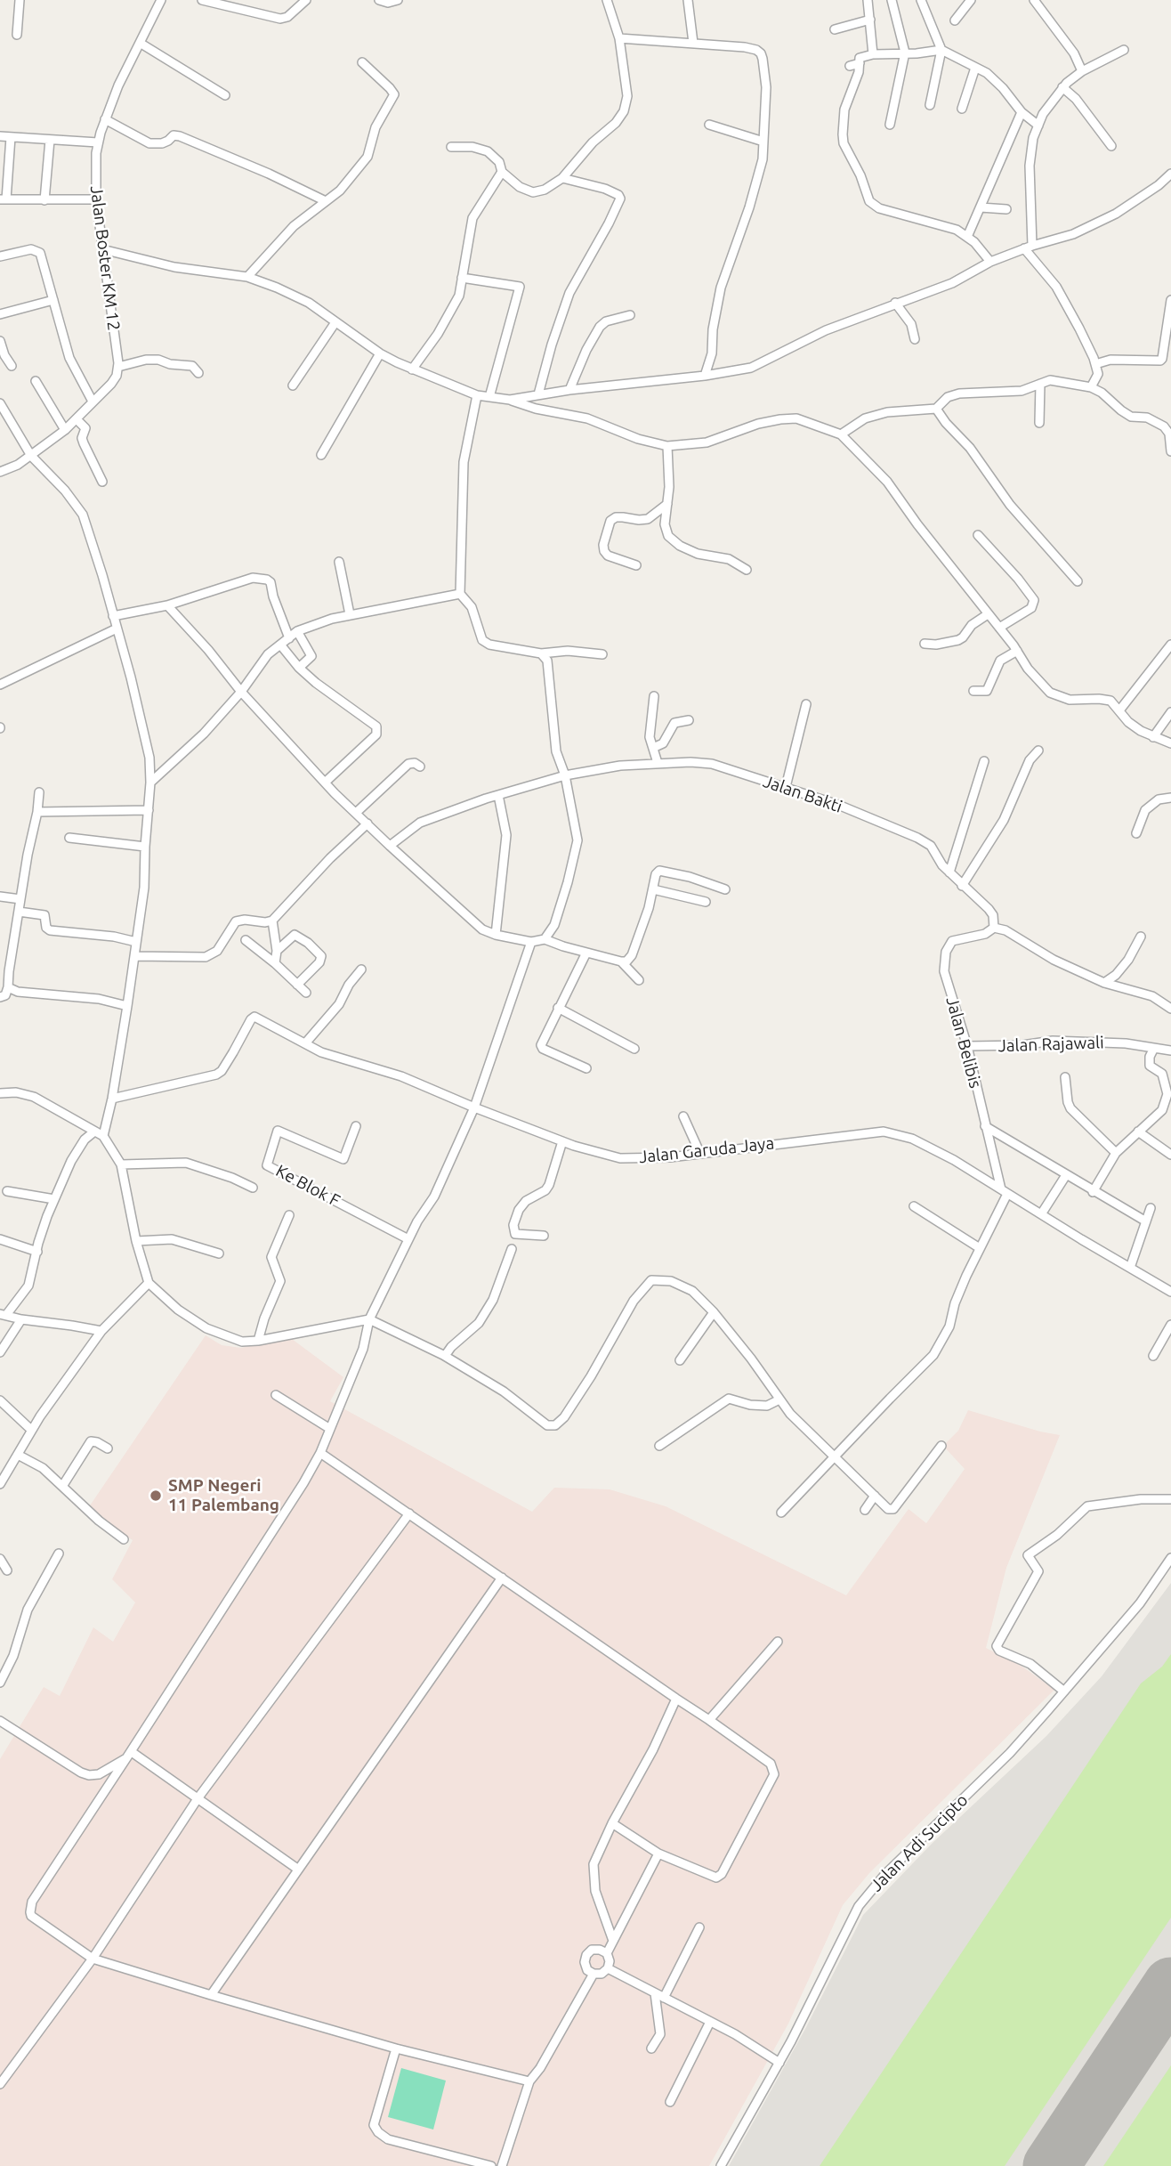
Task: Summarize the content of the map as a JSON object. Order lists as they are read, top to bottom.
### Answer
{
  "streets": {
    "street": [
      "Jalan Boster KM 12",
      "Jalan Bakti",
      "Jalan Belibis",
      "Jalan Rajawali",
      "Jalan Garuda Jaya",
      "Ke Blok F",
      "Jalan Adi Sucipto"
    ]
  },
  "crossings": [
    ["Jalan Bakti", "Jalan Belibis"],
    ["Jalan Belibis", "Jalan Rajawali"],
    ["Jalan Belibis", "Jalan Garuda Jaya"]
  ],
  "places": ["SMP Negeri 11 Palembang"]
}
